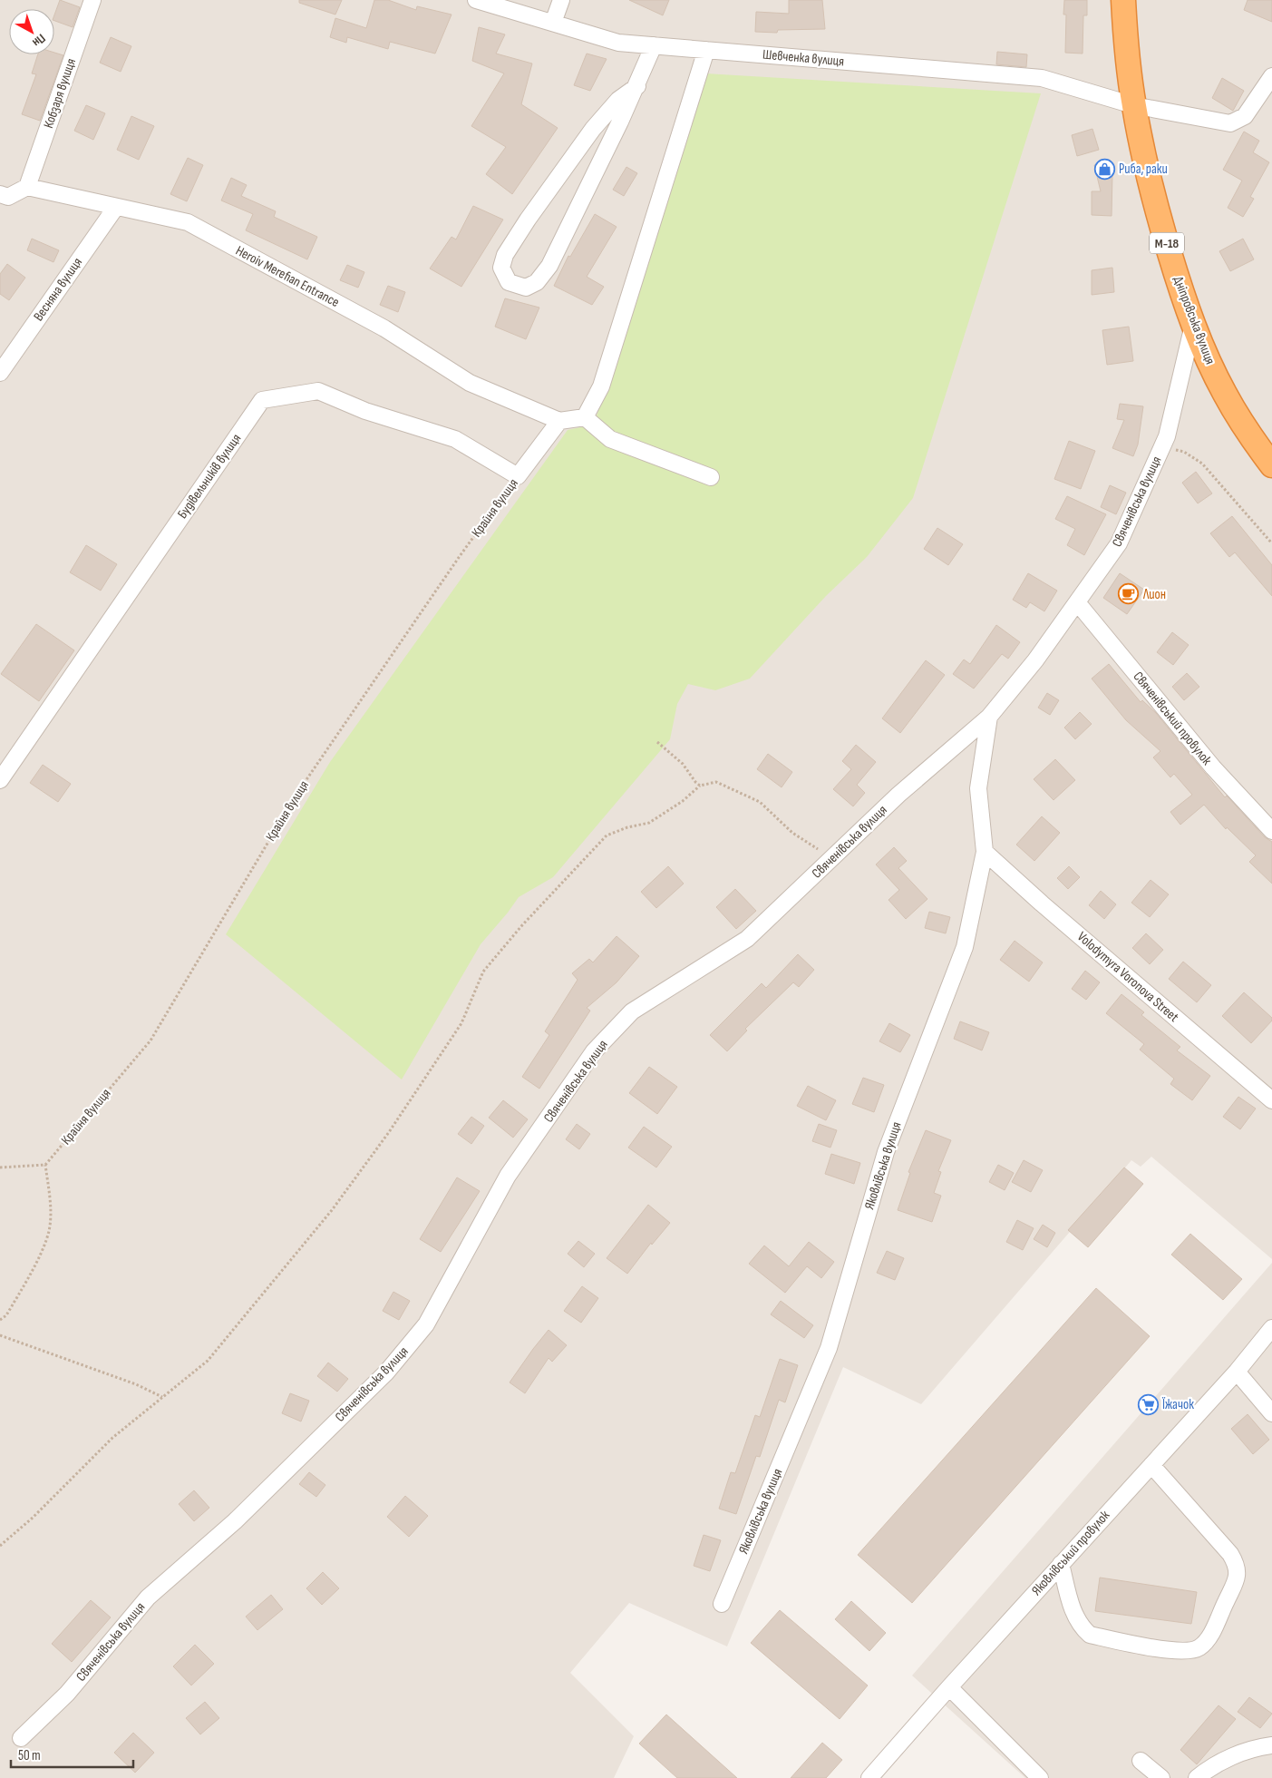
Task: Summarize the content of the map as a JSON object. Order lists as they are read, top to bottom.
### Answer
{
  "streets": {
    "highway": ["М-18", "Дніпровська вулиця"],
    "street": [
      "Шевченка вулиця",
      "Кобзаря вулиця",
      "Heroiv Merefian Entrance",
      "Весняна вулиця",
      "Будівельників вулиця",
      "Свяченівська вулиця",
      "Крайня вулиця",
      "Свяченівський провулок",
      "Volodymyra Voronova Street",
      "Яковлівська вулиця",
      "Яковлівський провулок"
    ]
  },
  "crossings": [
    ["Шевченка вулиця", "Дніпровська вулиця"],
    ["Кобзаря вулиця", "Heroiv Merefian Entrance"],
    ["Heroiv Merefian Entrance", "Весняна вулиця"],
    ["Heroiv Merefian Entrance", "Крайня вулиця"],
    ["Дніпровська вулиця", "Свяченівська вулиця"],
    ["Будівельників вулиця", "Крайня вулиця"],
    ["Свяченівська вулиця", "Свяченівський провулок"],
    ["Свяченівська вулиця", "Яковлівська вулиця"],
    ["Volodymyra Voronova Street", "Яковлівська вулиця"]
  ],
  "places": {
    "shop": ["Риба, раки"],
    "cafe": ["Лион"],
    "supermarket": ["Їжачок"]
  },
  "scale_bar": "50 m",
  "north": "bottom right"
}
